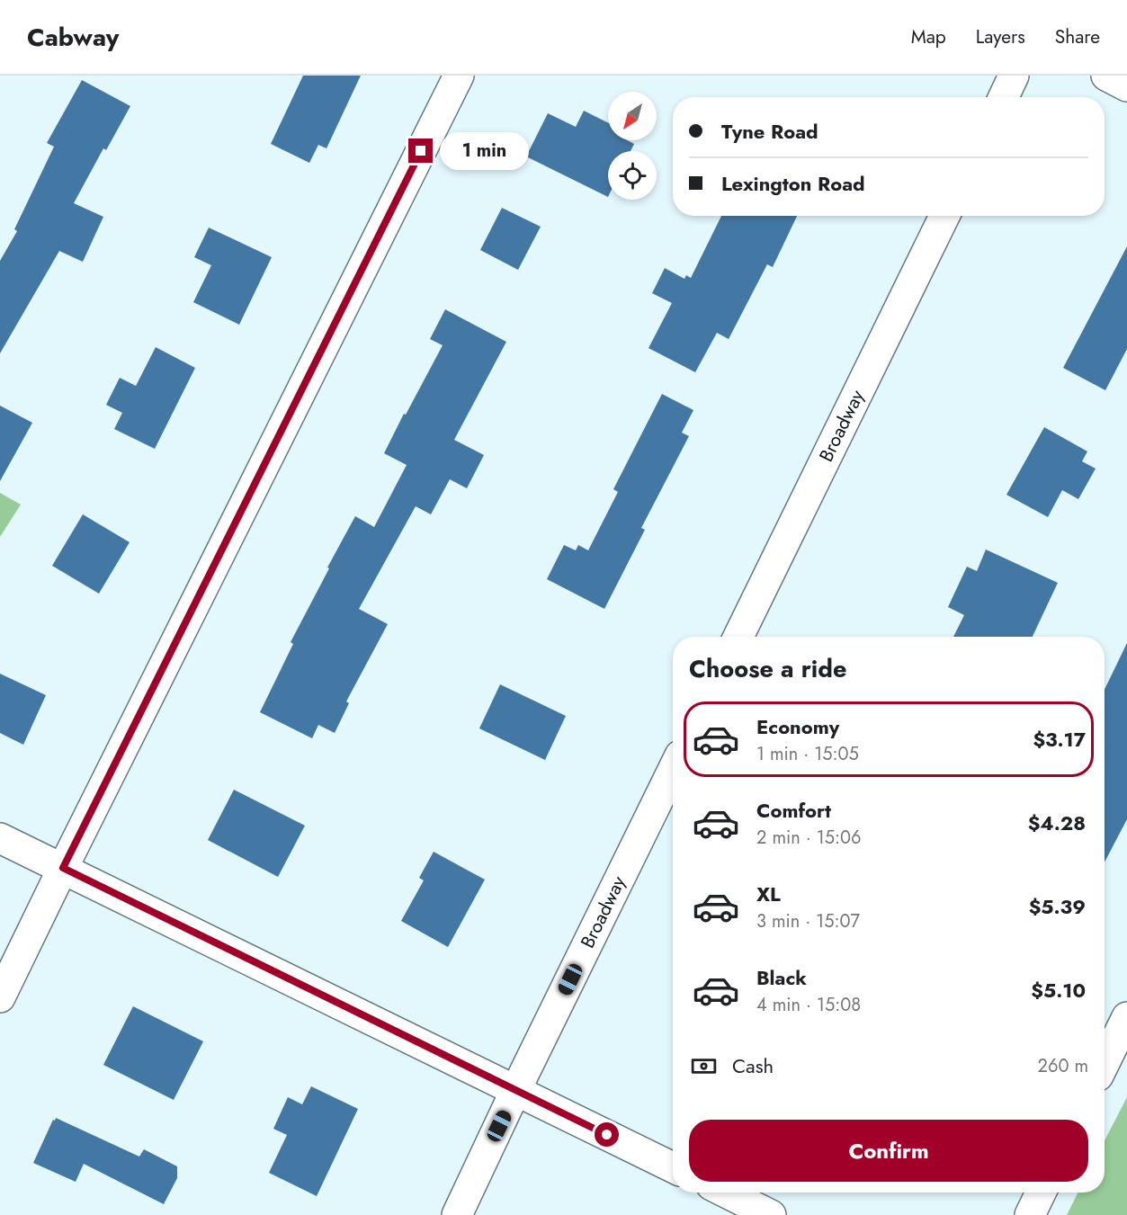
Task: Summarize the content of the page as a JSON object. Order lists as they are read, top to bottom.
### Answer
{
  "streets": {
    "street": ["Broadway"]
  },
  "north": "bottom left",
  "page": {
    "header": "Cabway",
    "nav": ["Map", "Layers", "Share"],
    "banner": ["Tyne Road", "Lexington Road"],
    "bubble": "1 min",
    "heading": "Choose a ride",
    "list": [
      {
        "name": "Economy",
        "note": "1 min · 15:05",
        "value": "$3.17"
      },
      {
        "name": "Comfort",
        "note": "2 min · 15:06",
        "value": "$4.28"
      },
      {
        "name": "XL",
        "note": "3 min · 15:07",
        "value": "$5.39"
      },
      {
        "name": "Black",
        "note": "4 min · 15:08",
        "value": "$5.10"
      }
    ],
    "pay": ["Cash", "260 m"],
    "buttons": "Confirm"
  }
}
